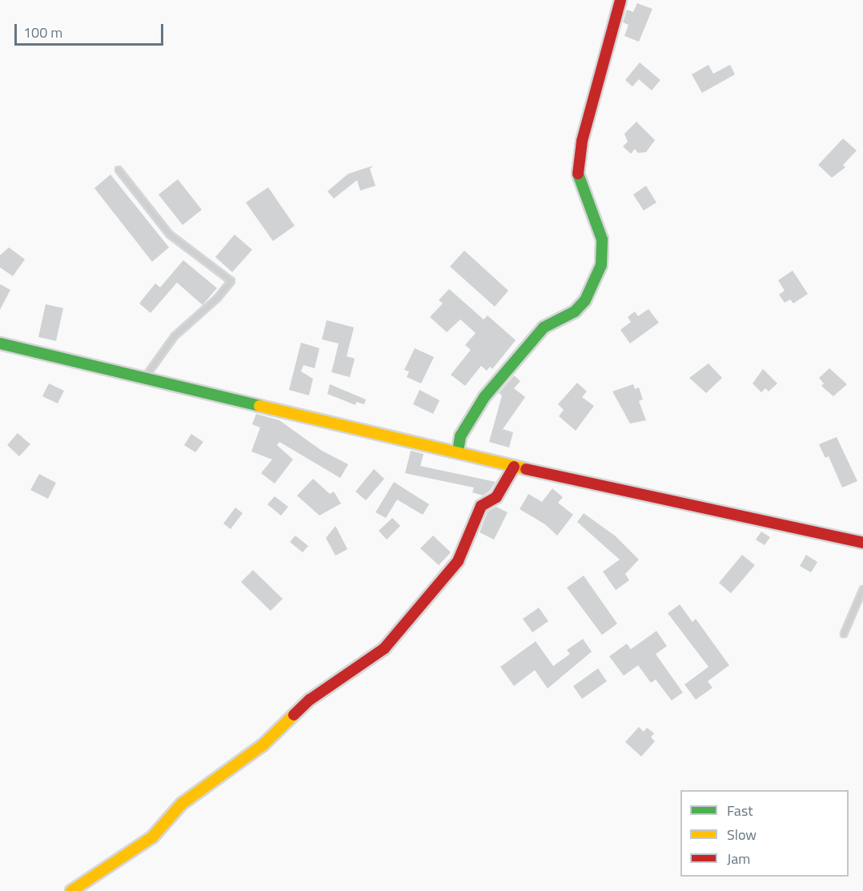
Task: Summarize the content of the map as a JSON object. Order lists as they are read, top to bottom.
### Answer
{
  "legend": ["Fast", "Slow", "Jam"],
  "scale_bar": "100 m"
}
